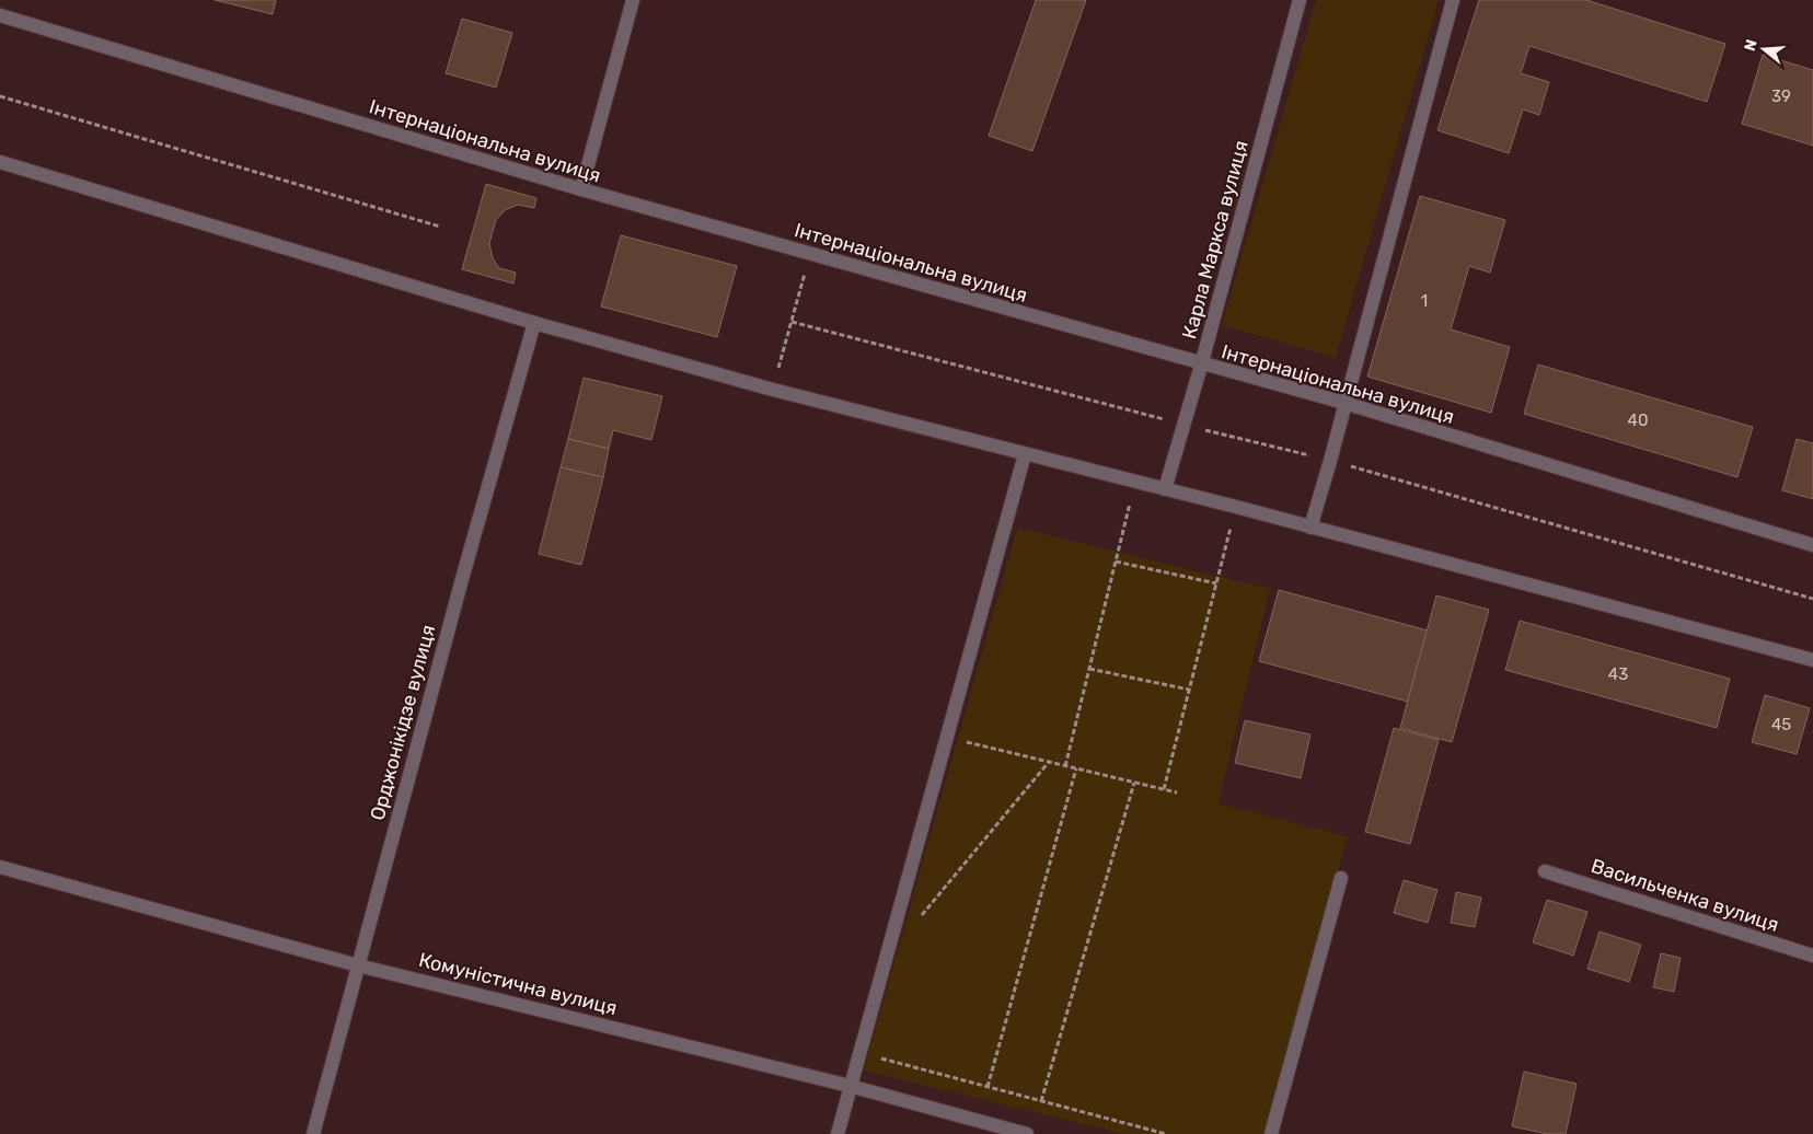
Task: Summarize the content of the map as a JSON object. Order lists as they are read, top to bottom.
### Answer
{
  "streets": {
    "street": [
      "Інтернаціональна вулиця",
      "Карла Маркса вулиця",
      "Орджонікідзе вулиця",
      "Васильченка вулиця",
      "Комуністична вулиця"
    ]
  },
  "crossings": [
    ["Інтернаціональна вулиця", "Карла Маркса вулиця"],
    ["Орджонікідзе вулиця", "Комуністична вулиця"]
  ],
  "house_numbers": [
    "39",
    "1",
    "40",
    "43",
    "45"
  ],
  "north": "left"
}
